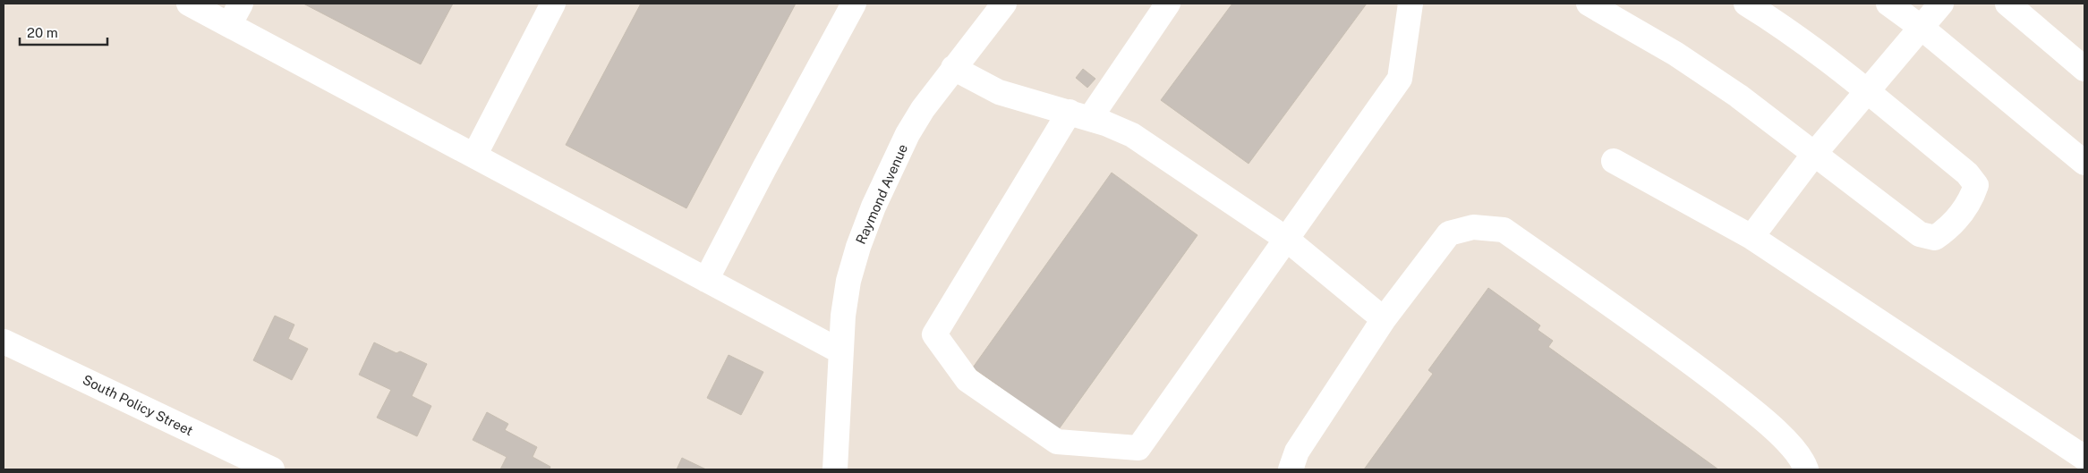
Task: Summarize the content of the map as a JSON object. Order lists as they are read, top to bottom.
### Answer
{
  "streets": {
    "street": ["Raymond Avenue", "South Policy Street"]
  },
  "scale_bar": "20 m"
}
